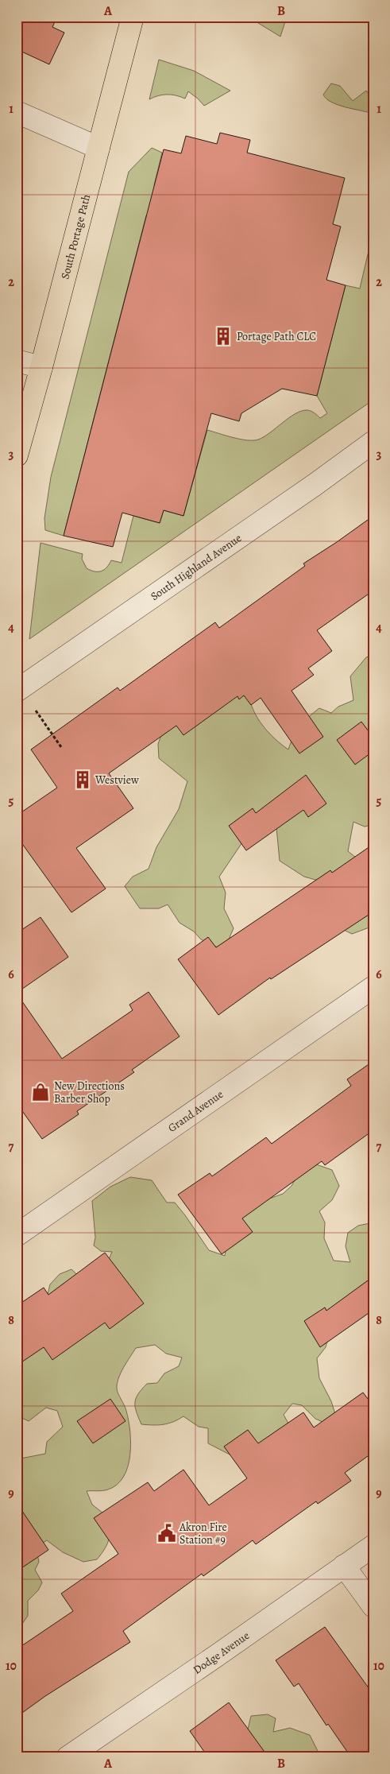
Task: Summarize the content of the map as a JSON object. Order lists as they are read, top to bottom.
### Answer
{
  "streets": {
    "main road": ["South Portage Path"],
    "street": ["South Highland Avenue", "Grand Avenue", "Dodge Avenue"]
  },
  "places": {
    "building": ["Portage Path CLC", "Westview"],
    "shop": ["New Directions Barber Shop"],
    "public building": ["Akron Fire Station #9"]
  },
  "grid": {
    "columns": ["A", "B"],
    "rows": [
      "1",
      "2",
      "3",
      "4",
      "5",
      "6",
      "7",
      "8",
      "9",
      "10"
    ]
  }
}
